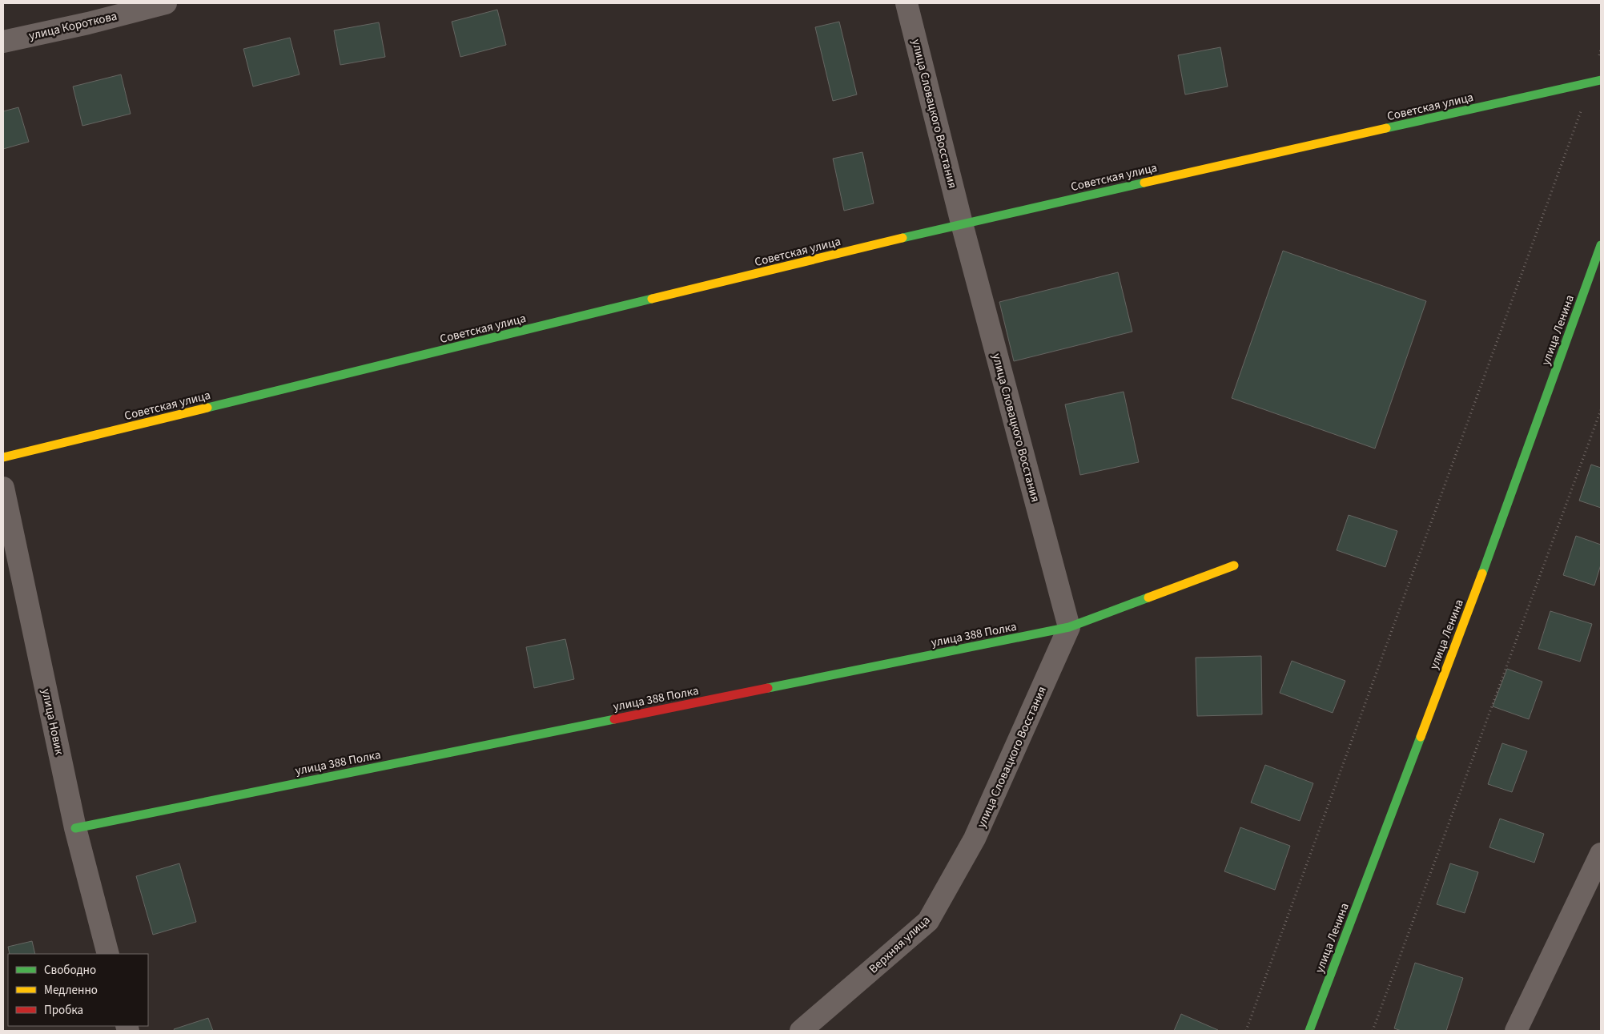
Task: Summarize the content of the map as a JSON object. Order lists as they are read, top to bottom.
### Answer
{
  "streets": {
    "street": [
      "улица Короткова",
      "Советская улица",
      "улица Словацкого Восстания",
      "улица Ленина",
      "улица 388 Полка",
      "улица Новик",
      "Верхняя улица"
    ]
  },
  "crossings": [
    ["Советская улица", "улица Словацкого Восстания"],
    ["улица Словацкого Восстания", "улица 388 Полка"],
    ["улица Словацкого Восстания", "Верхняя улица"],
    ["улица 388 Полка", "улица Новик"]
  ],
  "legend": ["Свободно", "Медленно", "Пробка"]
}
